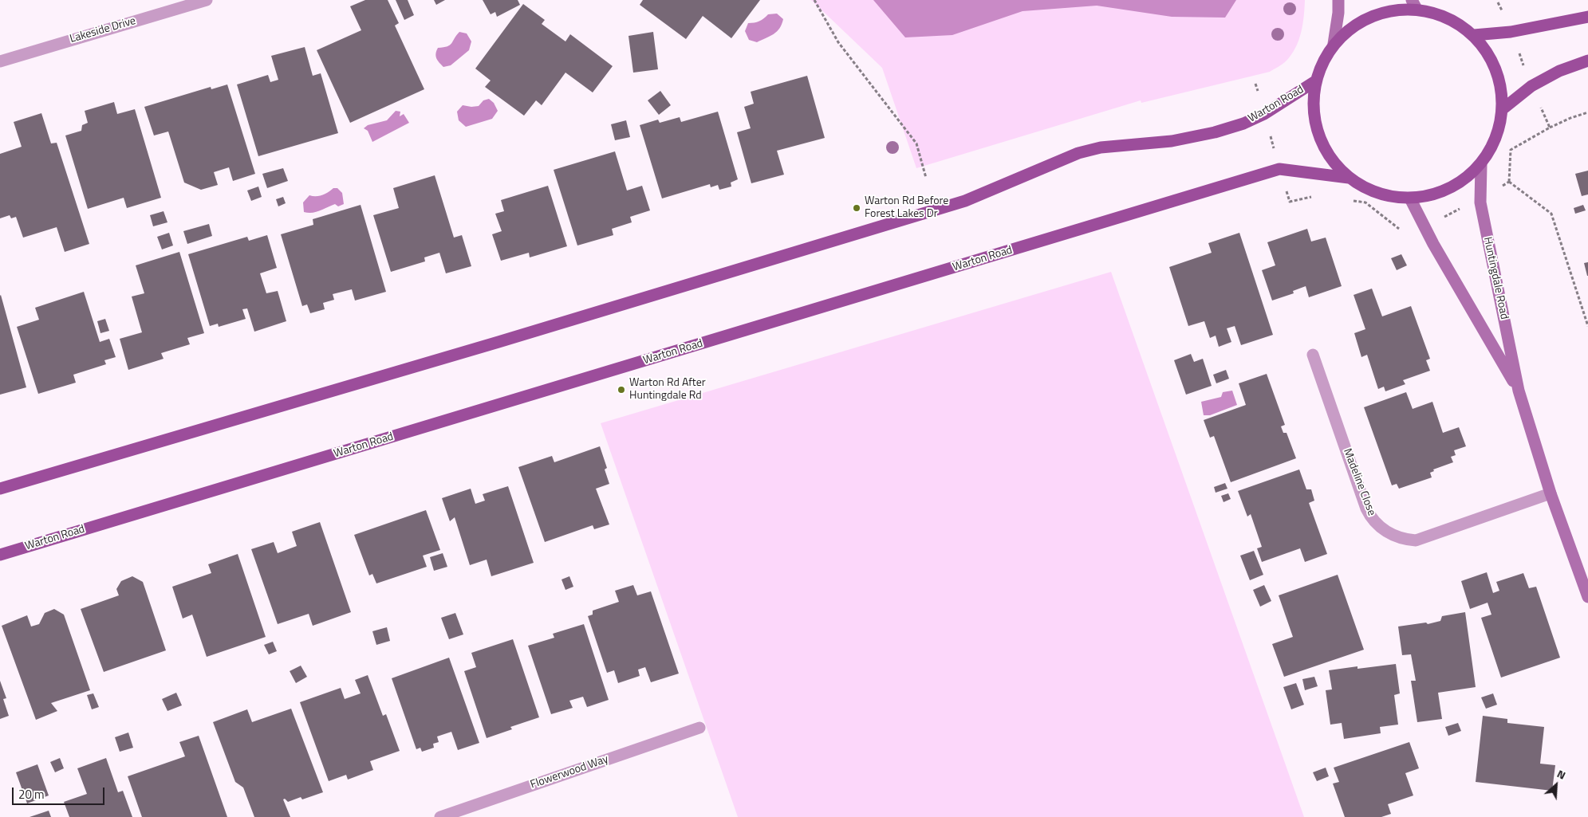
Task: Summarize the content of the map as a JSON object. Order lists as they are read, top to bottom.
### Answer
{
  "streets": {
    "main road": ["Warton Road", "Huntingdale Road"],
    "street": ["Lakeside Drive", "Madeline Close", "Flowerwood Way"]
  },
  "crossings": [
    ["Warton Road", "Huntingdale Road"],
    ["Huntingdale Road", "Madeline Close"]
  ],
  "places": ["Warton Rd Before Forest Lakes Dr", "Warton Rd After Huntingdale Rd"],
  "scale_bar": "20 m",
  "north": "top right"
}
